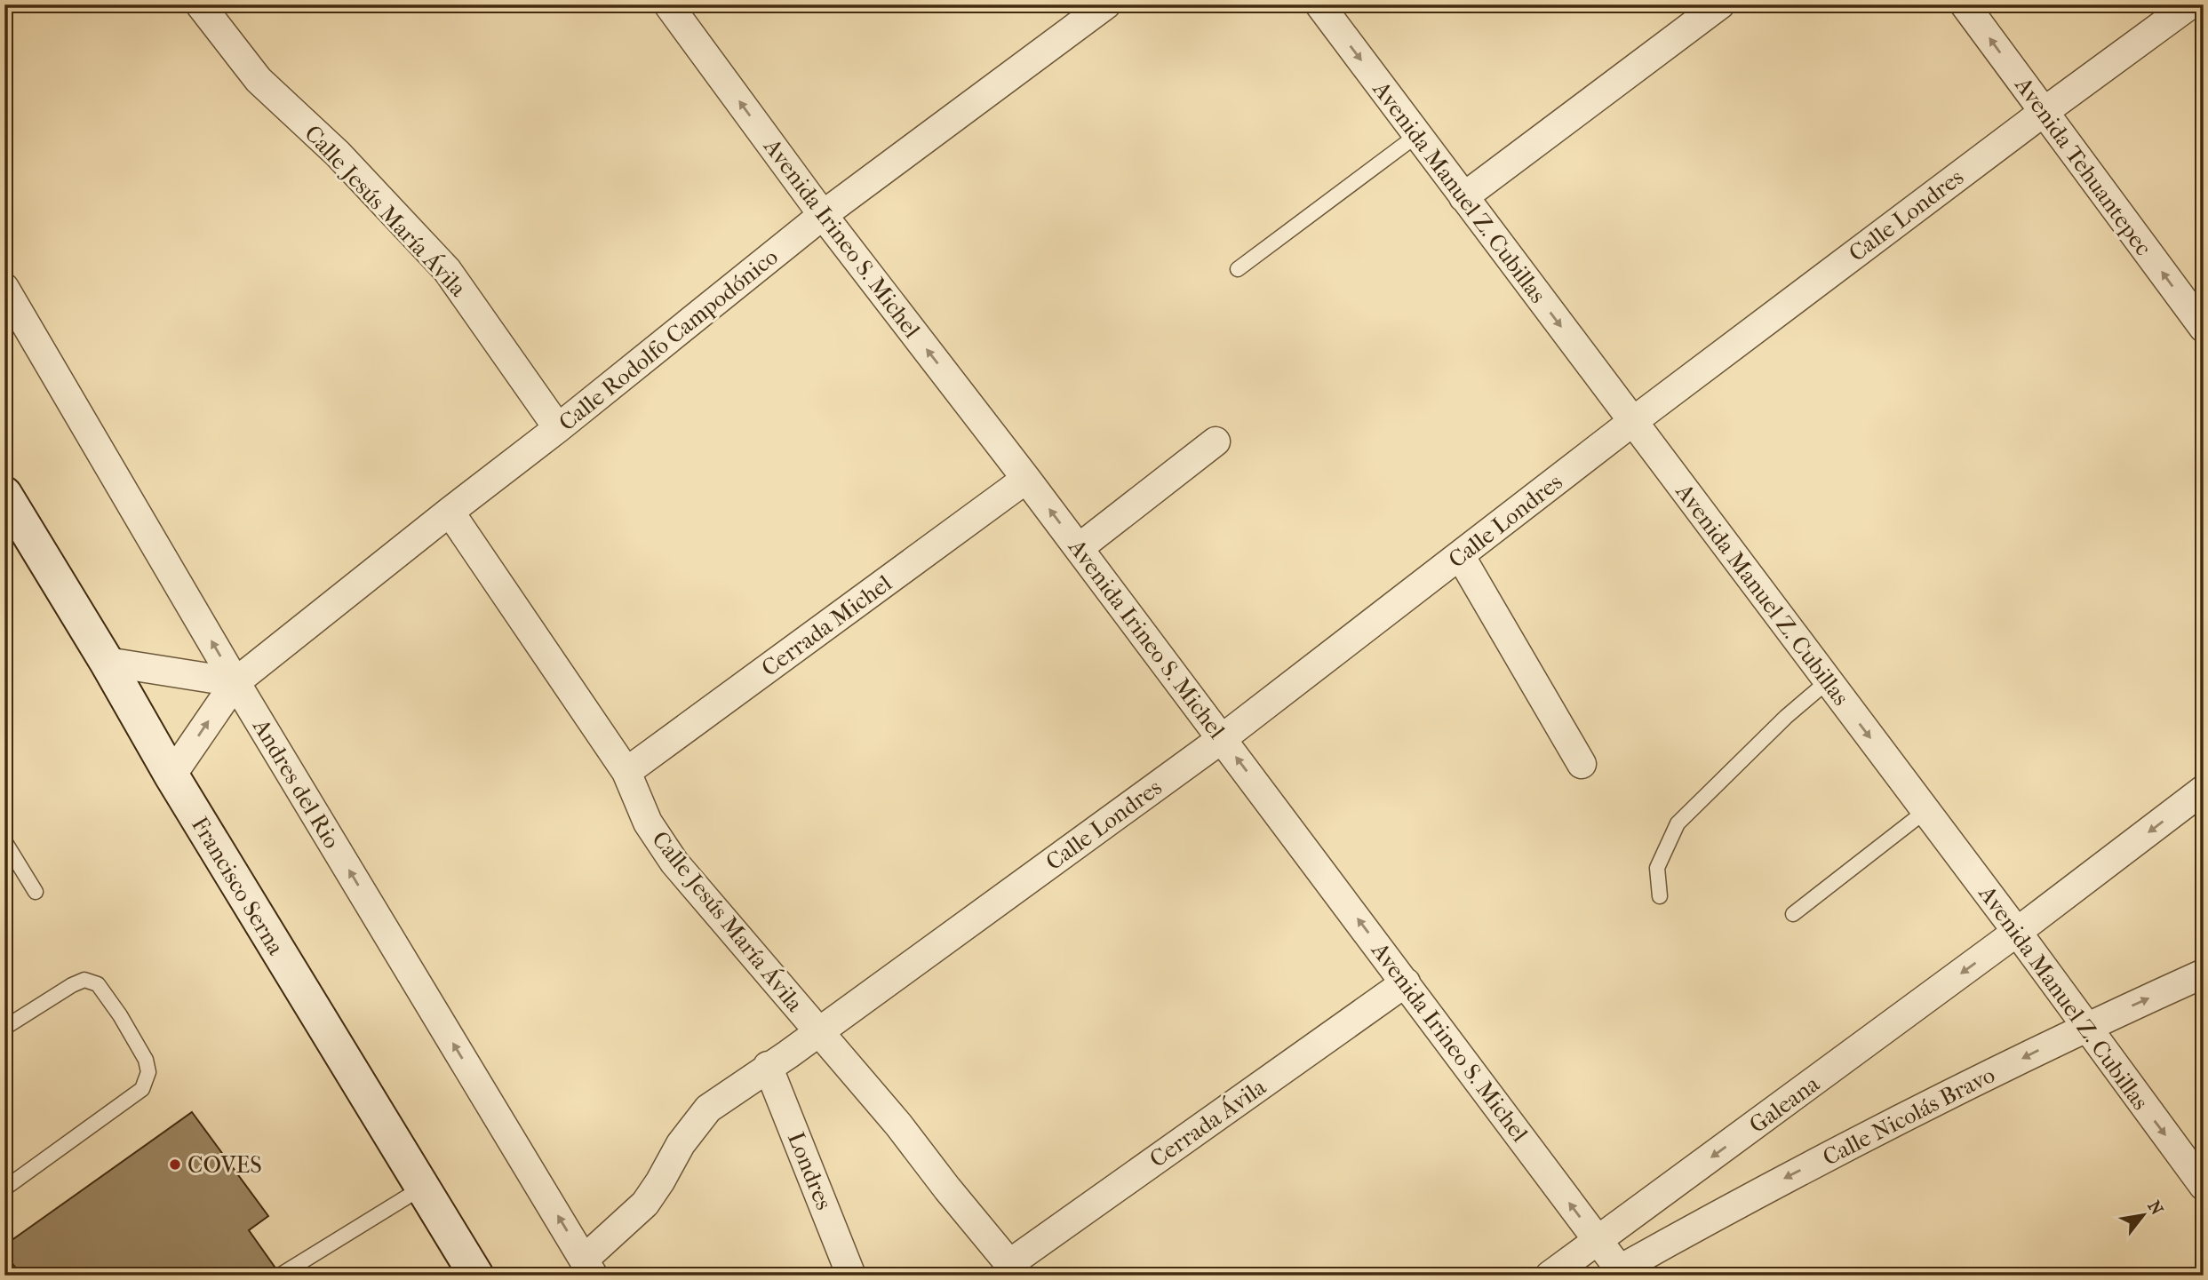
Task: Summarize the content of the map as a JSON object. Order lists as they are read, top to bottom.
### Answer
{
  "streets": {
    "main road": ["Francisco Serna"],
    "street": [
      "Avenida Tehuantepec",
      "Avenida Manuel Z. Cubillas",
      "Calle Jesús María Ávila",
      "Calle Londres",
      "Avenida Irineo S. Michel",
      "Calle Rodolfo Campodónico",
      "Cerrada Michel",
      "Andres del Rio",
      "Galeana",
      "Calle Nicolás Bravo",
      "Cerrada Ávila",
      "Londres"
    ]
  },
  "crossings": [
    ["Avenida Tehuantepec", "Calle Londres"],
    ["Avenida Manuel Z. Cubillas", "Calle Londres"],
    ["Avenida Manuel Z. Cubillas", "Galeana"],
    ["Avenida Manuel Z. Cubillas", "Calle Nicolás Bravo"],
    ["Calle Jesús María Ávila", "Calle Londres"],
    ["Calle Jesús María Ávila", "Calle Rodolfo Campodónico"],
    ["Calle Jesús María Ávila", "Cerrada Michel"],
    ["Calle Jesús María Ávila", "Cerrada Ávila"],
    ["Calle Londres", "Avenida Irineo S. Michel"],
    ["Calle Londres", "Andres del Rio"],
    ["Calle Londres", "Londres"],
    ["Avenida Irineo S. Michel", "Calle Rodolfo Campodónico"],
    ["Avenida Irineo S. Michel", "Cerrada Michel"],
    ["Avenida Irineo S. Michel", "Galeana"],
    ["Avenida Irineo S. Michel", "Calle Nicolás Bravo"],
    ["Avenida Irineo S. Michel", "Cerrada Ávila"],
    ["Calle Rodolfo Campodónico", "Andres del Rio"],
    ["Calle Rodolfo Campodónico", "Francisco Serna"]
  ],
  "one_way": [
    "Avenida Tehuantepec",
    "Avenida Manuel Z. Cubillas",
    "Avenida Irineo S. Michel",
    "Andres del Rio",
    "Galeana"
  ],
  "places": ["COVES"],
  "north": "top right"
}
